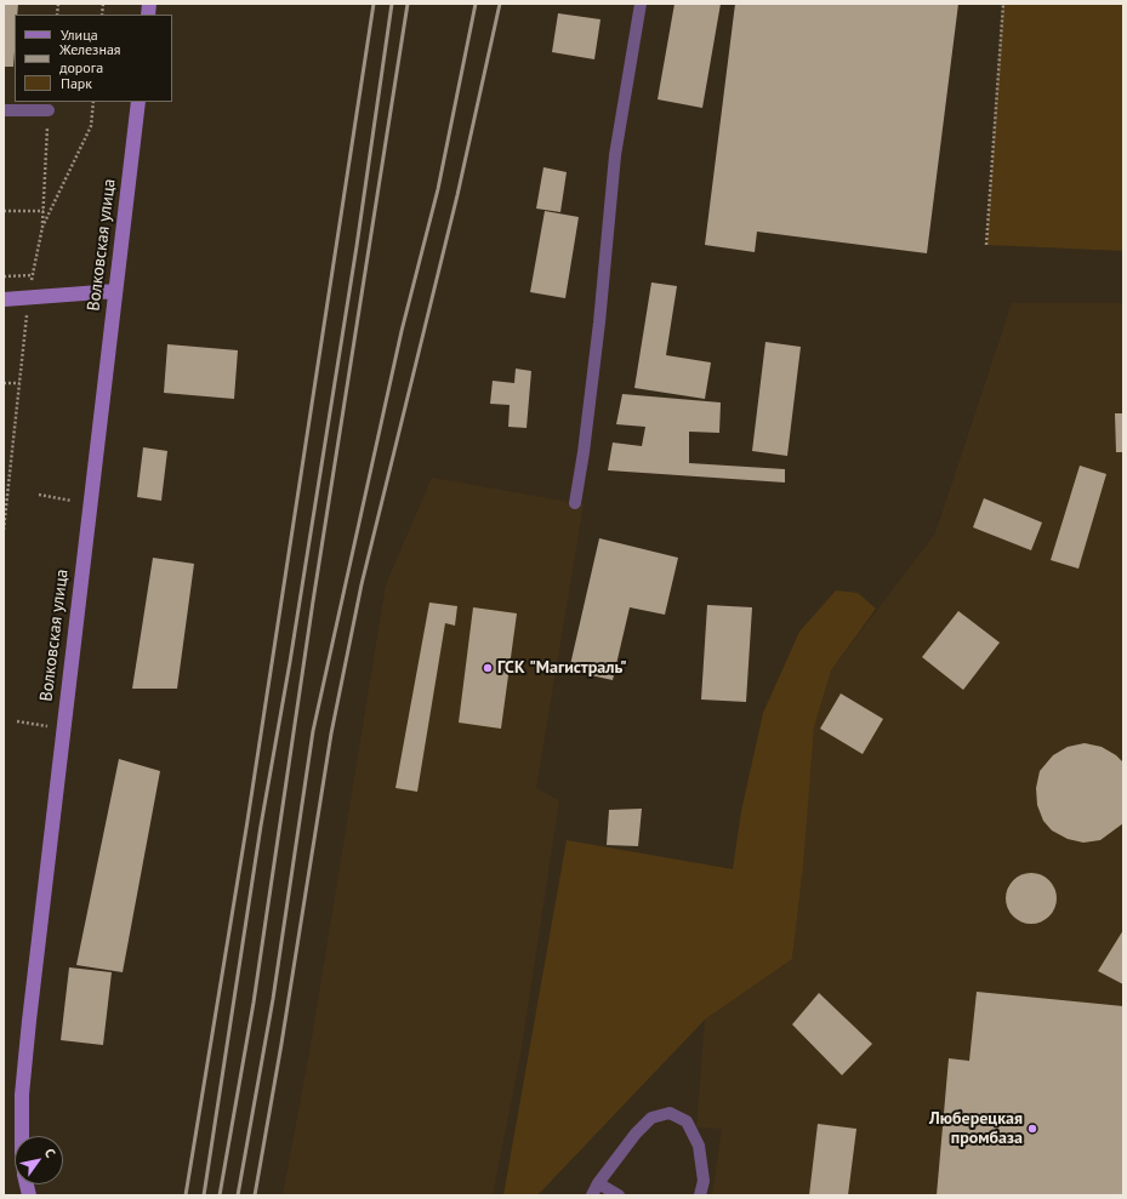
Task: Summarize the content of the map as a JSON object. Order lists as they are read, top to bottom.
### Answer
{
  "streets": {
    "main road": ["Волковская улица"]
  },
  "places": ["ГСК \"Магистраль\"", "Люберецкая промбаза"],
  "legend": ["Улица", "Железная дорога", "Парк"],
  "north": "top right"
}
